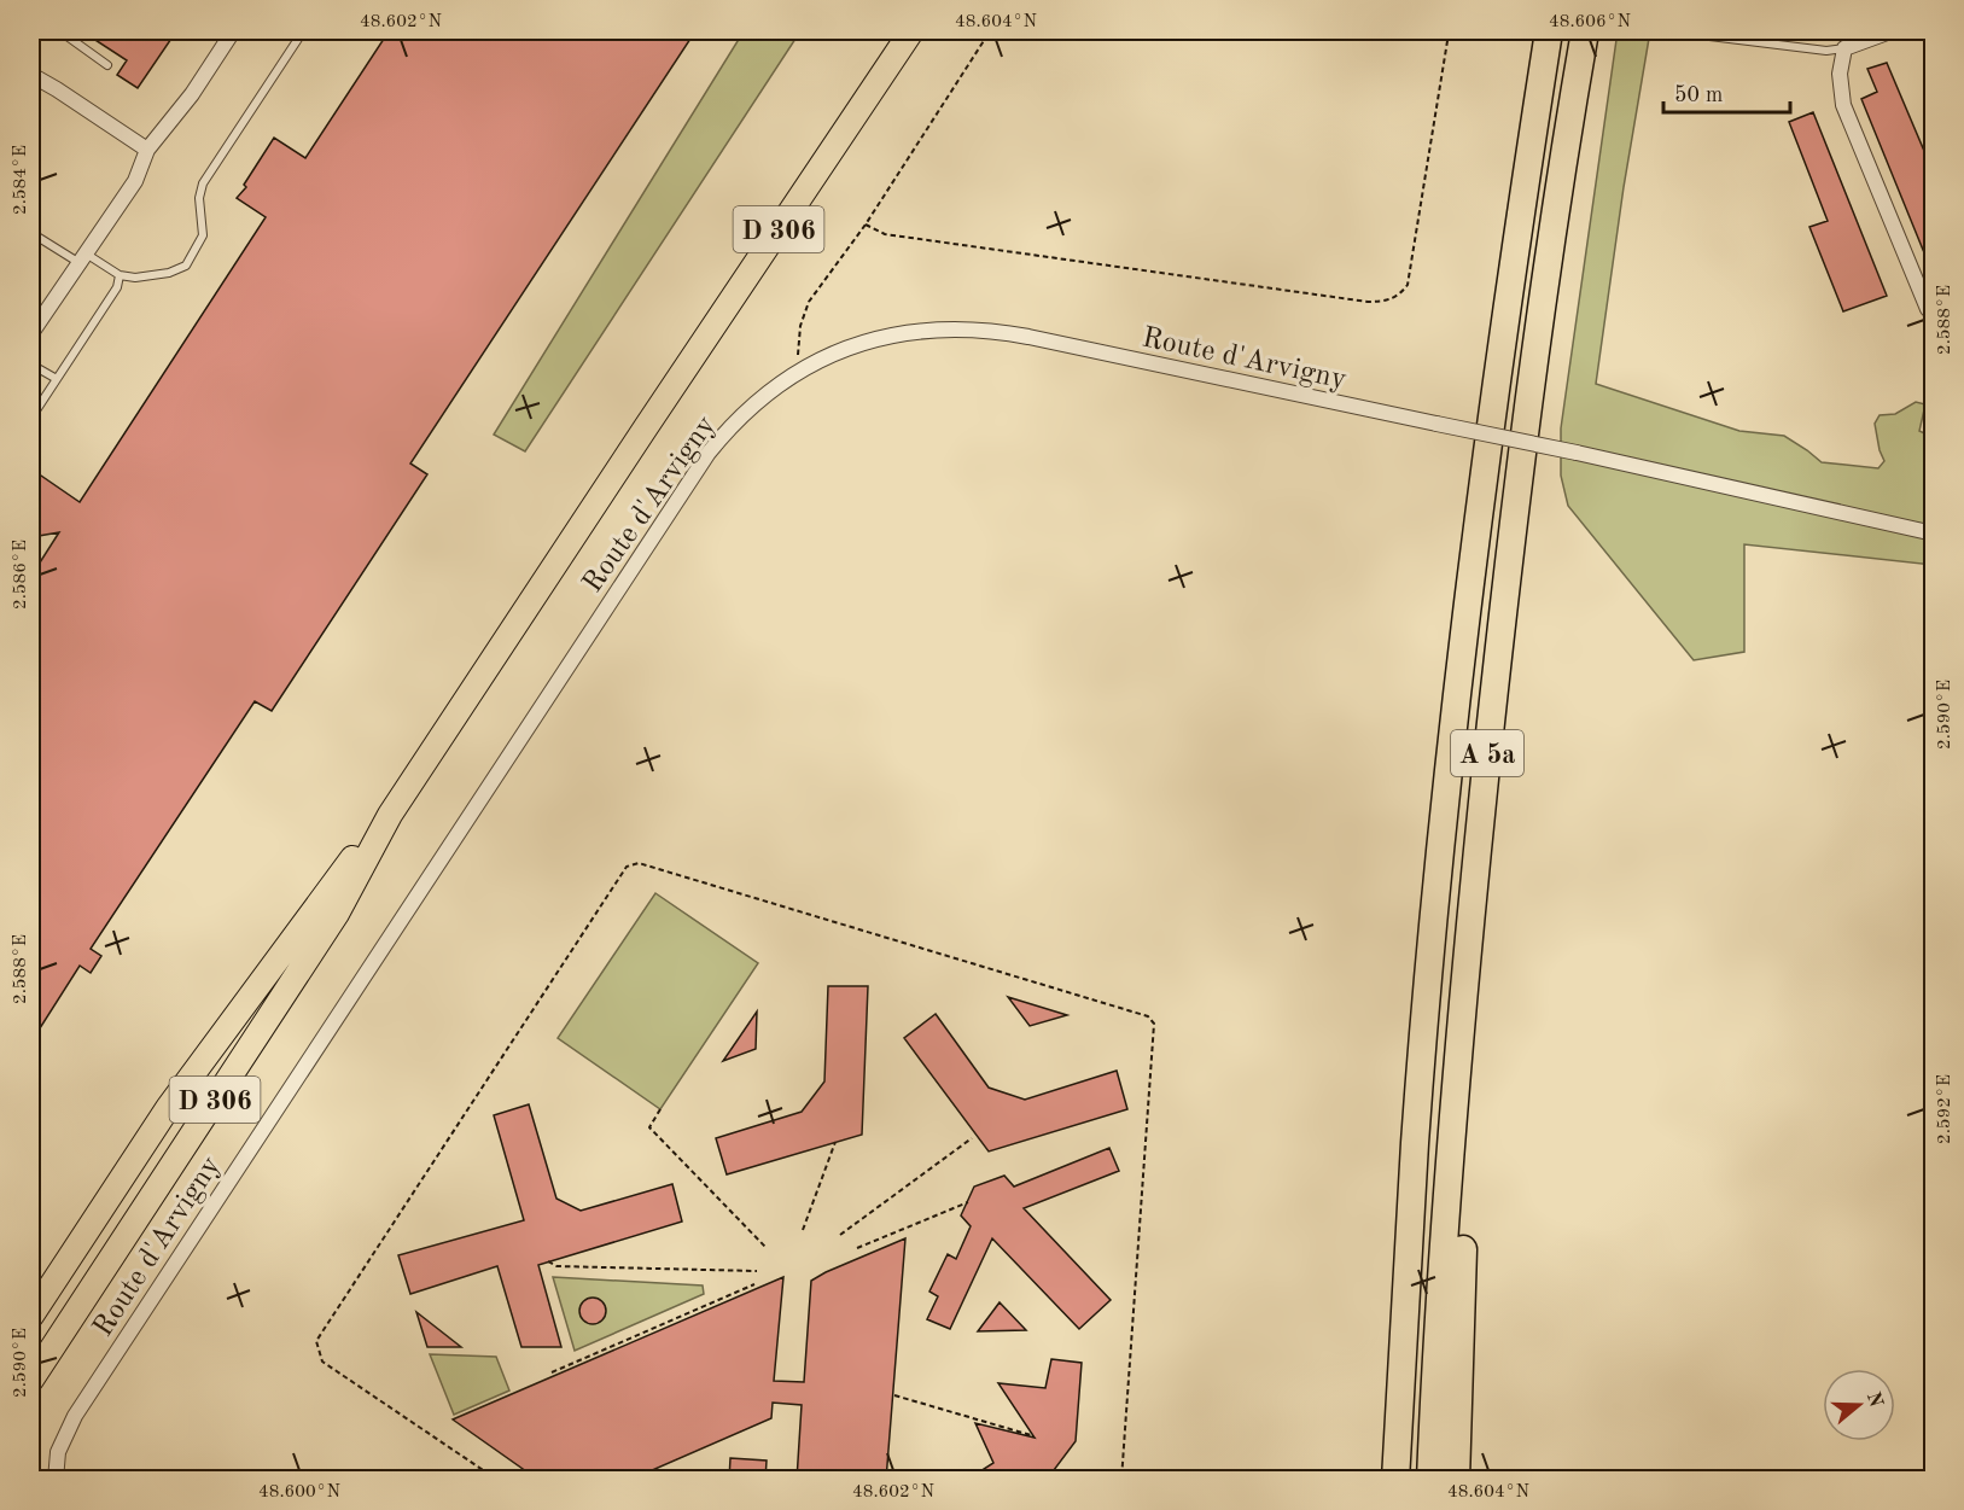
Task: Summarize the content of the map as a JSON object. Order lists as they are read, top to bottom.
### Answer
{
  "streets": {
    "highway": ["A 5a"],
    "main road": ["D 306"],
    "street": ["Route d'Arvigny"]
  },
  "scale_bar": "50 m",
  "north": "right",
  "coordinates": [
    "48.602°N",
    "48.604°N",
    "48.606°N",
    "2.584°E",
    "2.588°E",
    "2.586°E",
    "2.590°E",
    "2.592°E",
    "48.600°N"
  ]
}
